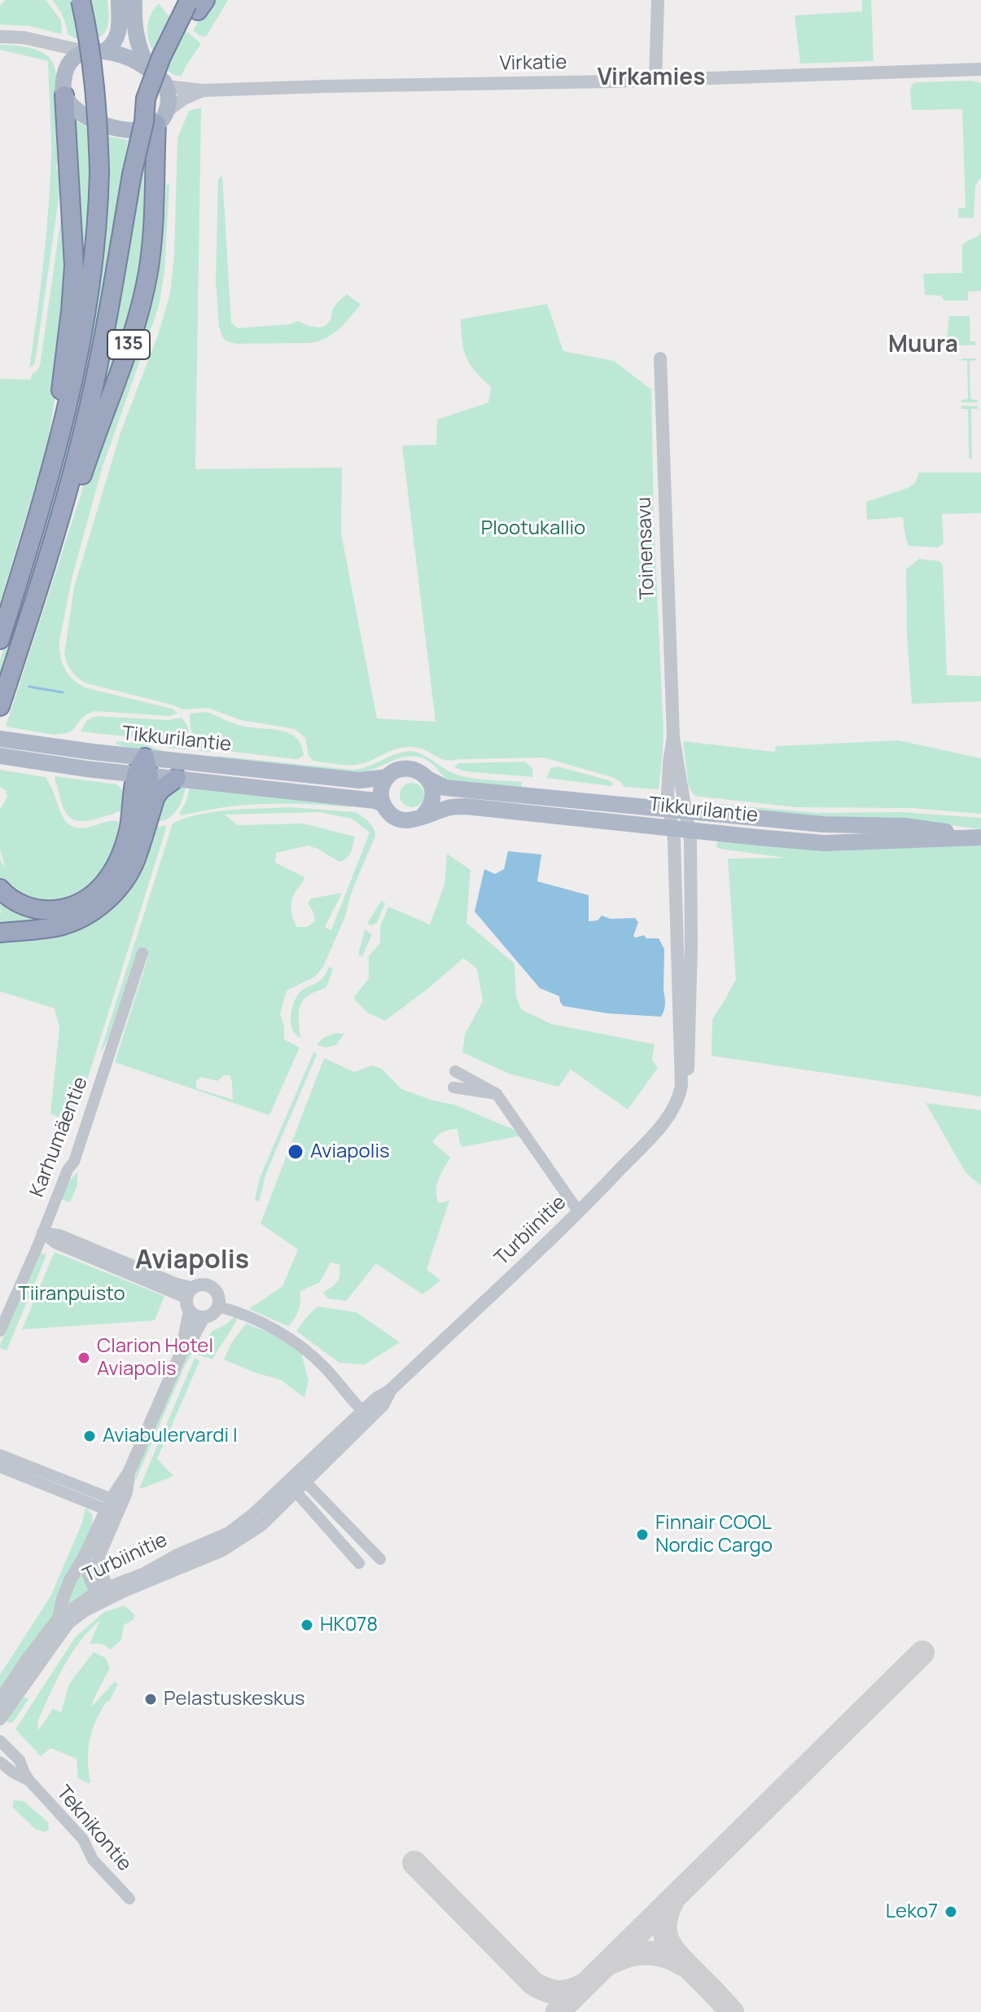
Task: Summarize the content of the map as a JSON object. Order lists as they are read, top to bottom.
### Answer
{
  "streets": {
    "highway": ["135"],
    "main road": ["Tikkurilantie"],
    "street": [
      "Virkatie",
      "Toinensavu",
      "Karhumäentie",
      "Turbiinitie",
      "Teknikontie"
    ]
  },
  "crossings": [
    ["Virkatie", "135"],
    ["Toinensavu", "Tikkurilantie"],
    ["Toinensavu", "Turbiinitie"],
    ["Tikkurilantie", "Turbiinitie"]
  ],
  "districts": ["Virkamies", "Muura", "Aviapolis"],
  "parks": ["Plootukallio", "Tiiranpuisto"],
  "places": [
    "Aviapolis",
    "Clarion Hotel Aviapolis",
    "Aviabulervardi I",
    "Finnair COOL Nordic Cargo",
    "HK078",
    "Pelastuskeskus",
    "Leko7"
  ]
}
